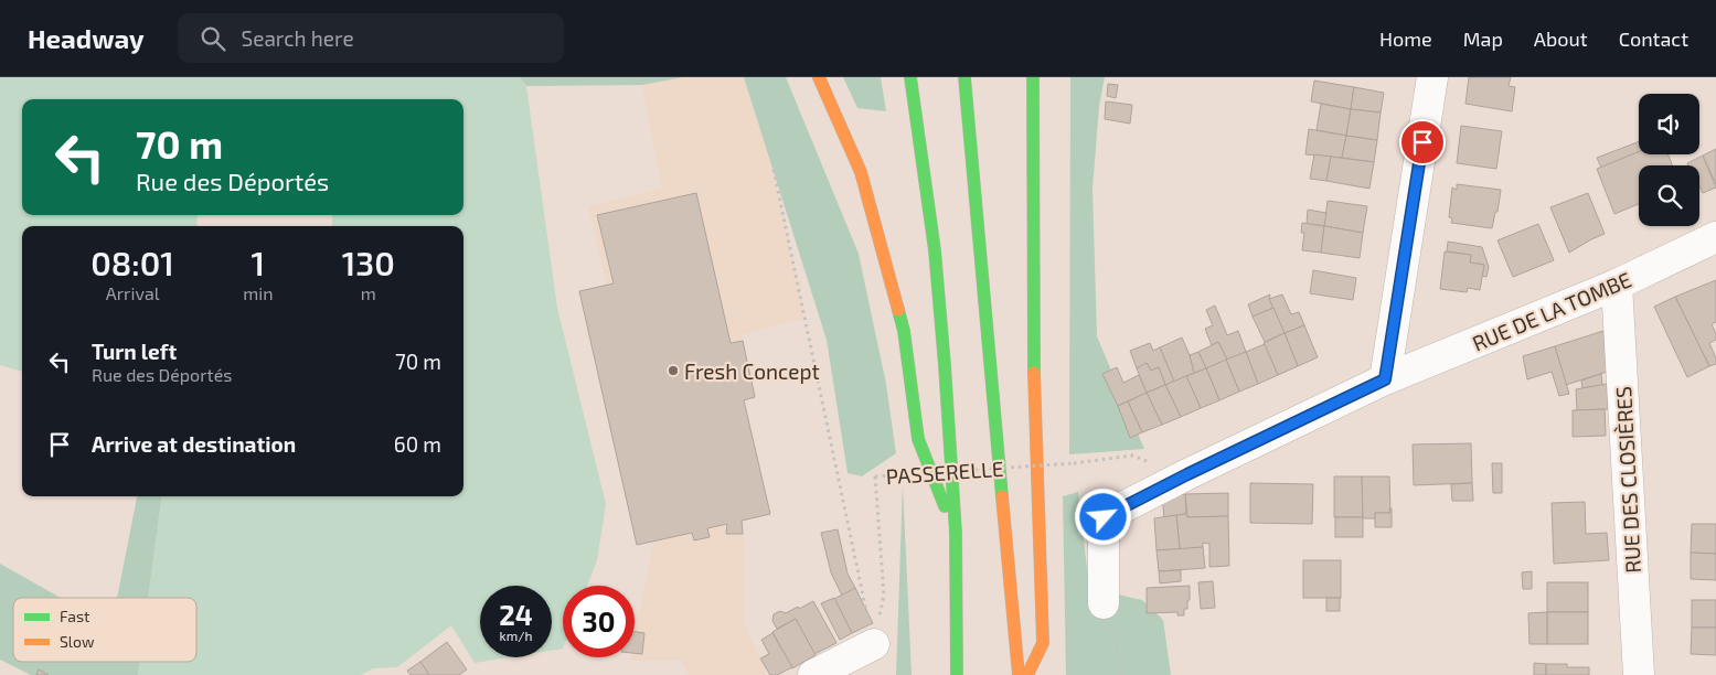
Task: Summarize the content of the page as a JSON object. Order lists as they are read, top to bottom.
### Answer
{
  "streets": {
    "street": ["RUE DE LA TOMBE", "RUE DES CLOSIÈRES"],
    "path": ["PASSERELLE"]
  },
  "crossings": [
    ["RUE DE LA TOMBE", "RUE DES CLOSIÈRES"]
  ],
  "places": ["Fresh Concept"],
  "legend": ["Fast", "Slow"],
  "page": {
    "header": "Headway",
    "search": "Search here",
    "nav": [
      "Home",
      "Map",
      "About",
      "Contact"
    ],
    "turn": ["70 m", "Rue des Déportés"],
    "eta": [
      "08:01",
      "Arrival",
      "1",
      "min",
      "130",
      "m"
    ],
    "list": [
      {
        "name": "Turn left",
        "note": "Rue des Déportés",
        "value": "70 m"
      },
      {
        "name": "Arrive at destination",
        "value": "60 m"
      }
    ],
    "speed": "24 km/h",
    "limit": "30"
  }
}
